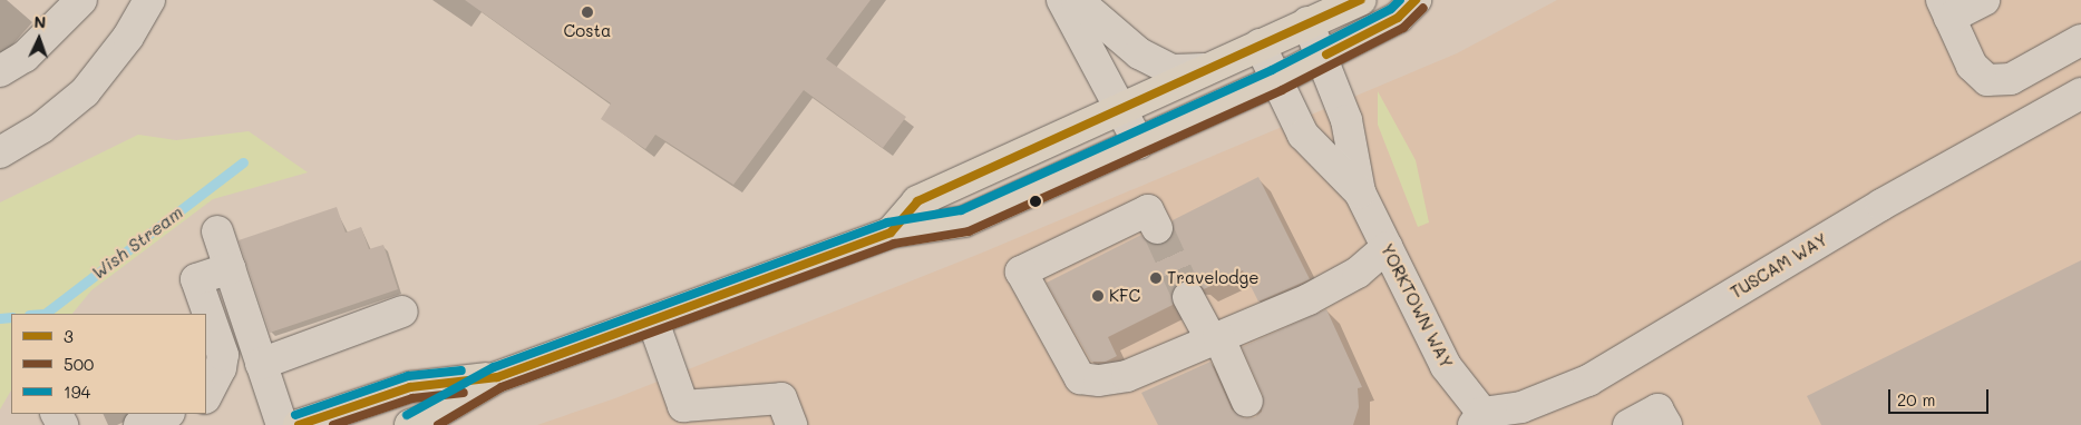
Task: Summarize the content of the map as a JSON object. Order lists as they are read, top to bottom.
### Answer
{
  "streets": {
    "street": ["TUSCAM WAY", "YORKTOWN WAY"]
  },
  "crossings": [
    ["TUSCAM WAY", "YORKTOWN WAY"]
  ],
  "water": ["Wish Stream"],
  "places": ["Costa", "Travelodge", "KFC"],
  "lines": ["transit line 3", "transit line 194", "transit line 500"],
  "legend": ["3", "500", "194"],
  "scale_bar": "20 m",
  "north": "top"
}
